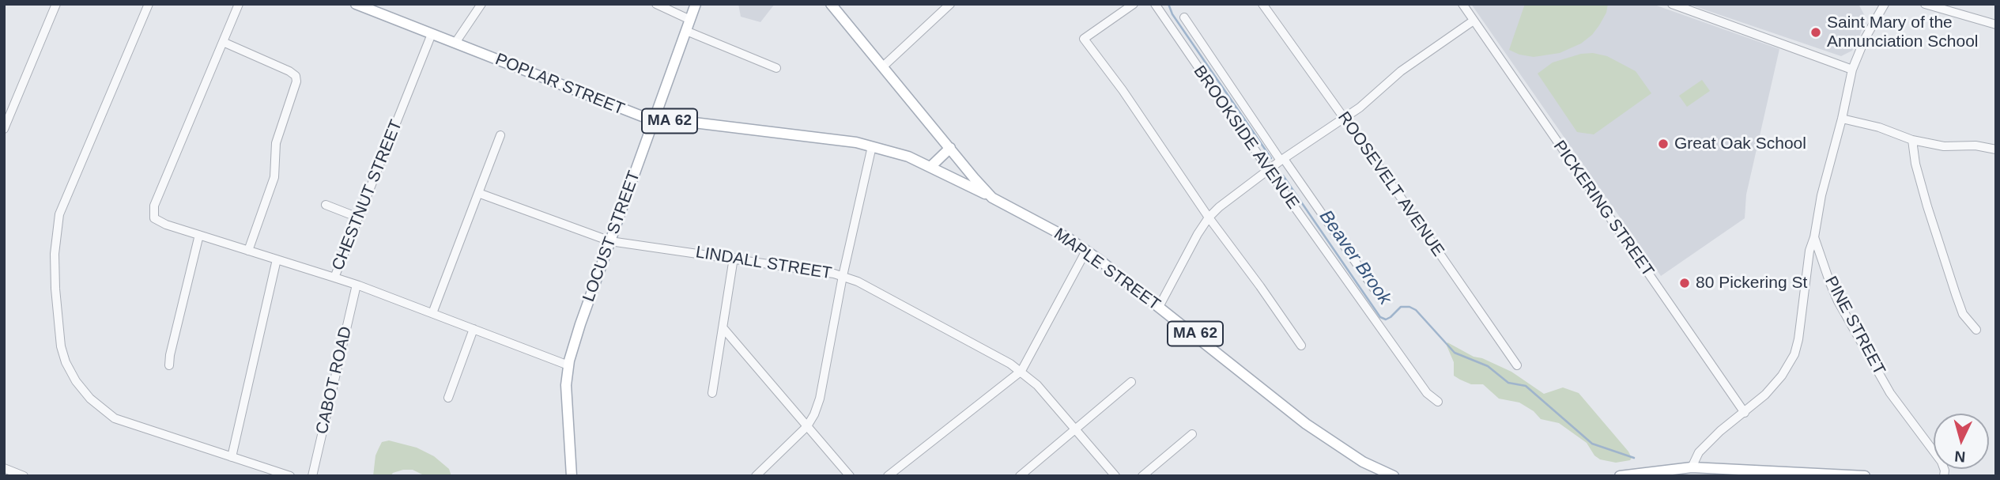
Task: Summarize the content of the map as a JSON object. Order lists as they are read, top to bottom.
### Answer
{
  "streets": {
    "main road": [
      "POPLAR STREET",
      "MA 62",
      "LOCUST STREET",
      "MAPLE STREET"
    ],
    "street": [
      "BROOKSIDE AVENUE",
      "ROOSEVELT AVENUE",
      "CHESTNUT STREET",
      "PICKERING STREET",
      "LINDALL STREET",
      "PINE STREET",
      "CABOT ROAD"
    ]
  },
  "crossings": [
    ["POPLAR STREET", "CHESTNUT STREET"],
    ["POPLAR STREET", "LOCUST STREET"],
    ["POPLAR STREET", "MAPLE STREET"],
    ["CHESTNUT STREET", "LOCUST STREET"],
    ["CHESTNUT STREET", "CABOT ROAD"],
    ["LOCUST STREET", "LINDALL STREET"]
  ],
  "water": ["Beaver Brook"],
  "places": ["Saint Mary of the Annunciation School", "Great Oak School", "80 Pickering St"],
  "north": "bottom"
}
